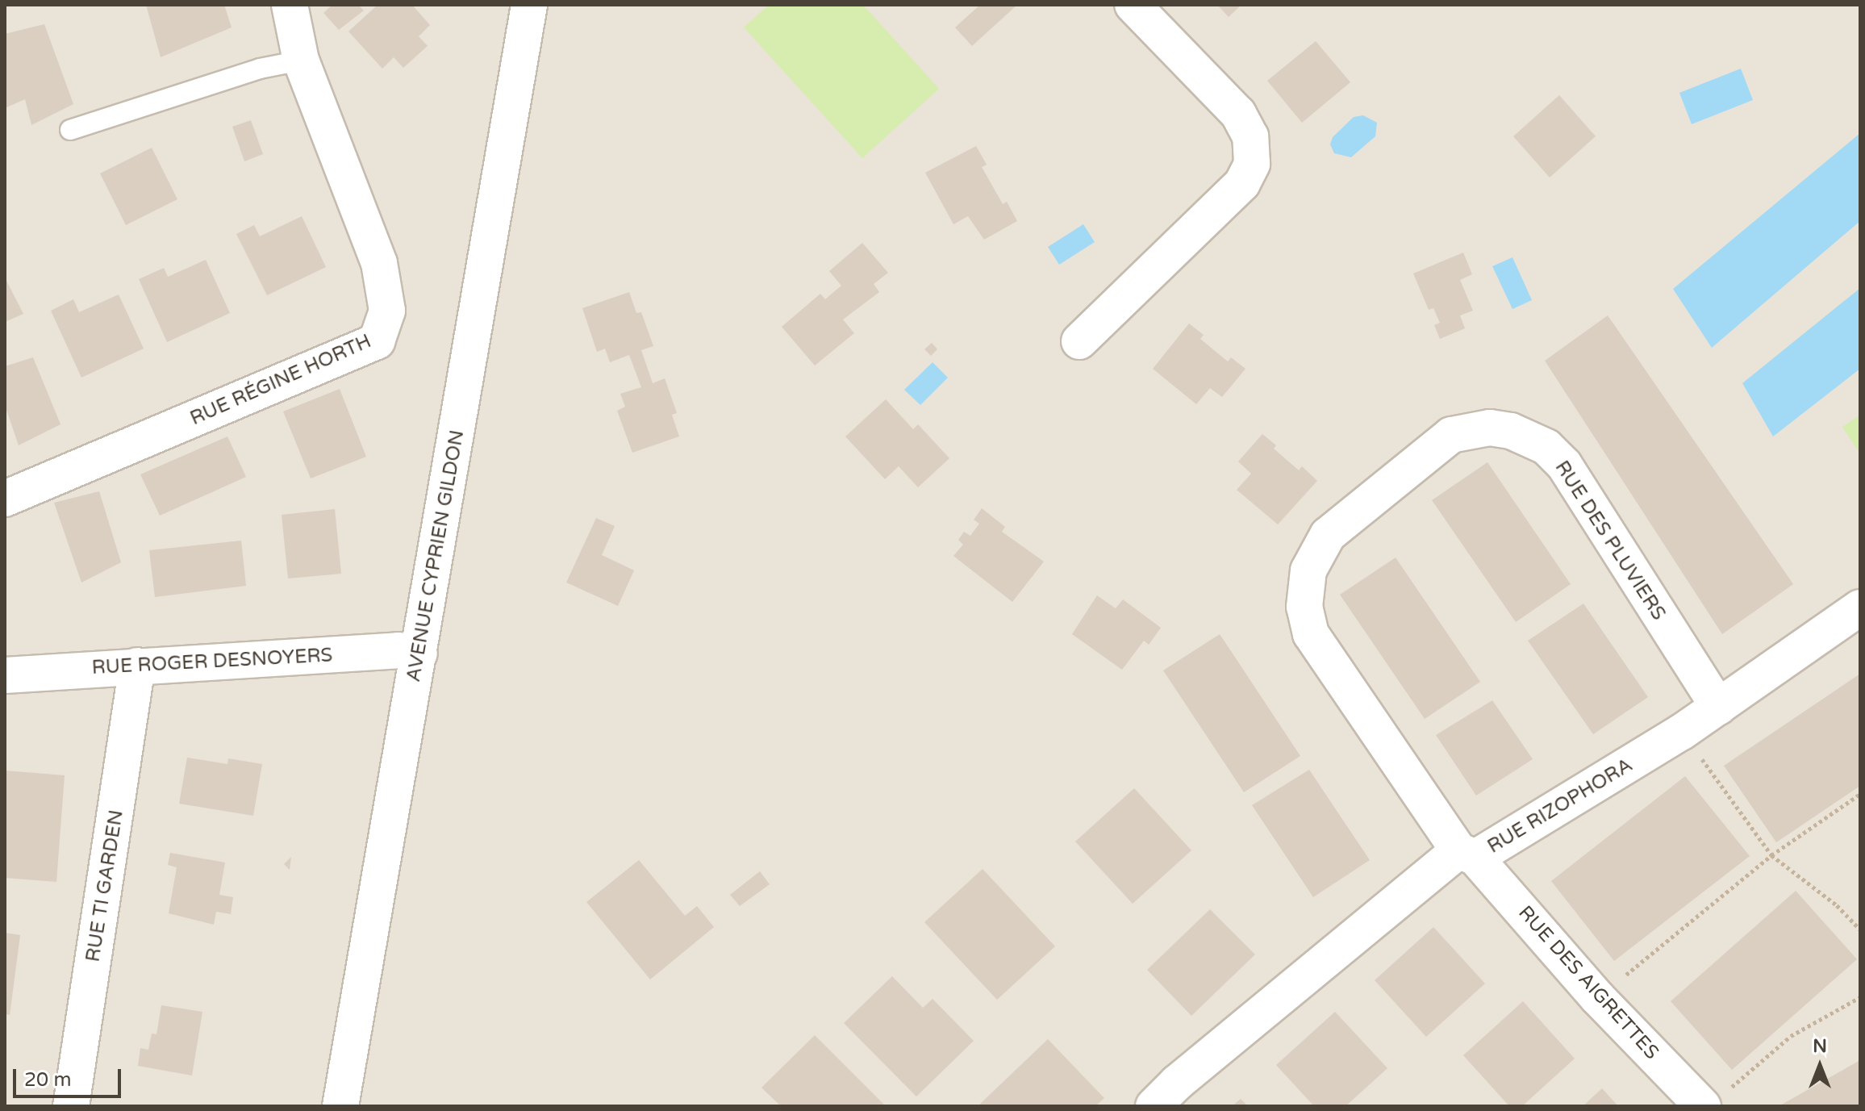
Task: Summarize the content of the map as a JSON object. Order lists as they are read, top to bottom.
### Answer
{
  "streets": {
    "street": [
      "RUE RÉGINE HORTH",
      "RUE DES PLUVIERS",
      "AVENUE CYPRIEN GILDON",
      "RUE ROGER DESNOYERS",
      "RUE RIZOPHORA",
      "RUE TI GARDEN",
      "RUE DES AIGRETTES"
    ]
  },
  "crossings": [
    ["RUE DES PLUVIERS", "RUE RIZOPHORA"],
    ["RUE DES PLUVIERS", "RUE DES AIGRETTES"],
    ["AVENUE CYPRIEN GILDON", "RUE ROGER DESNOYERS"],
    ["RUE ROGER DESNOYERS", "RUE TI GARDEN"],
    ["RUE RIZOPHORA", "RUE DES AIGRETTES"]
  ],
  "scale_bar": "20 m",
  "north": "top"
}
